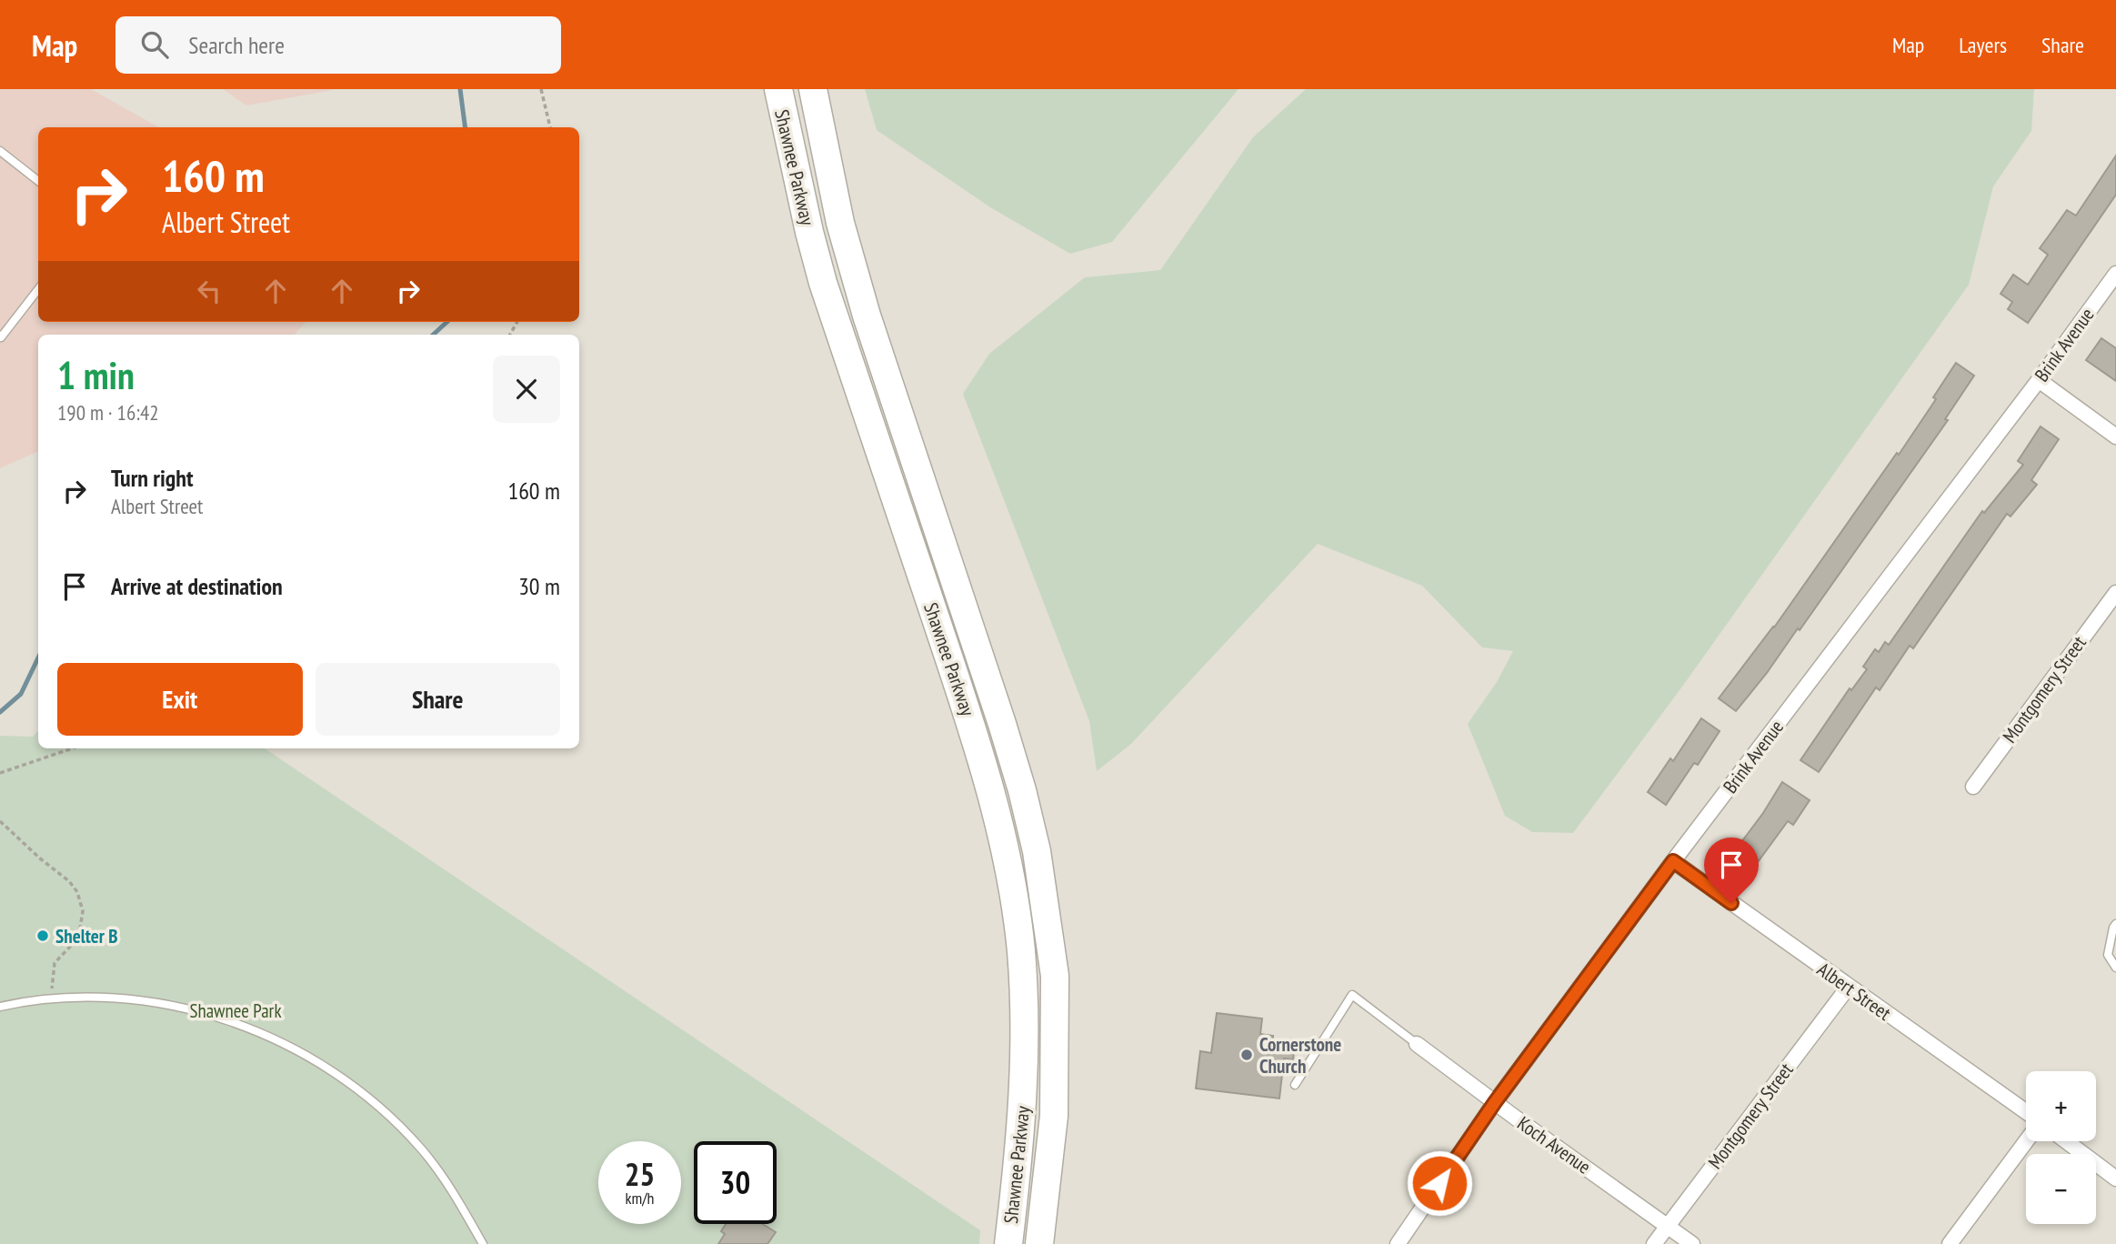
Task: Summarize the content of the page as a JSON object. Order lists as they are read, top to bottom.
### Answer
{
  "streets": {
    "highway": ["Shawnee Parkway"],
    "street": [
      "Brink Avenue",
      "Montgomery Street",
      "Albert Street",
      "Koch Avenue"
    ]
  },
  "crossings": [
    ["Brink Avenue", "Albert Street"],
    ["Brink Avenue", "Koch Avenue"],
    ["Montgomery Street", "Albert Street"],
    ["Montgomery Street", "Koch Avenue"]
  ],
  "parks": ["Shawnee Park"],
  "places": ["Shelter B", "Cornerstone Church"],
  "page": {
    "header": "Map",
    "search": "Search here",
    "nav": ["Map", "Layers", "Share"],
    "turn": ["160 m", "Albert Street"],
    "heading": ["1 min", "190 m · 16:42"],
    "list": [
      {
        "name": "Turn right",
        "note": "Albert Street",
        "value": "160 m"
      },
      {
        "name": "Arrive at destination",
        "value": "30 m"
      }
    ],
    "buttons": ["Exit", "Share"],
    "map_buttons": ["+", "−"],
    "speed": "25 km/h",
    "limit": "30"
  }
}
